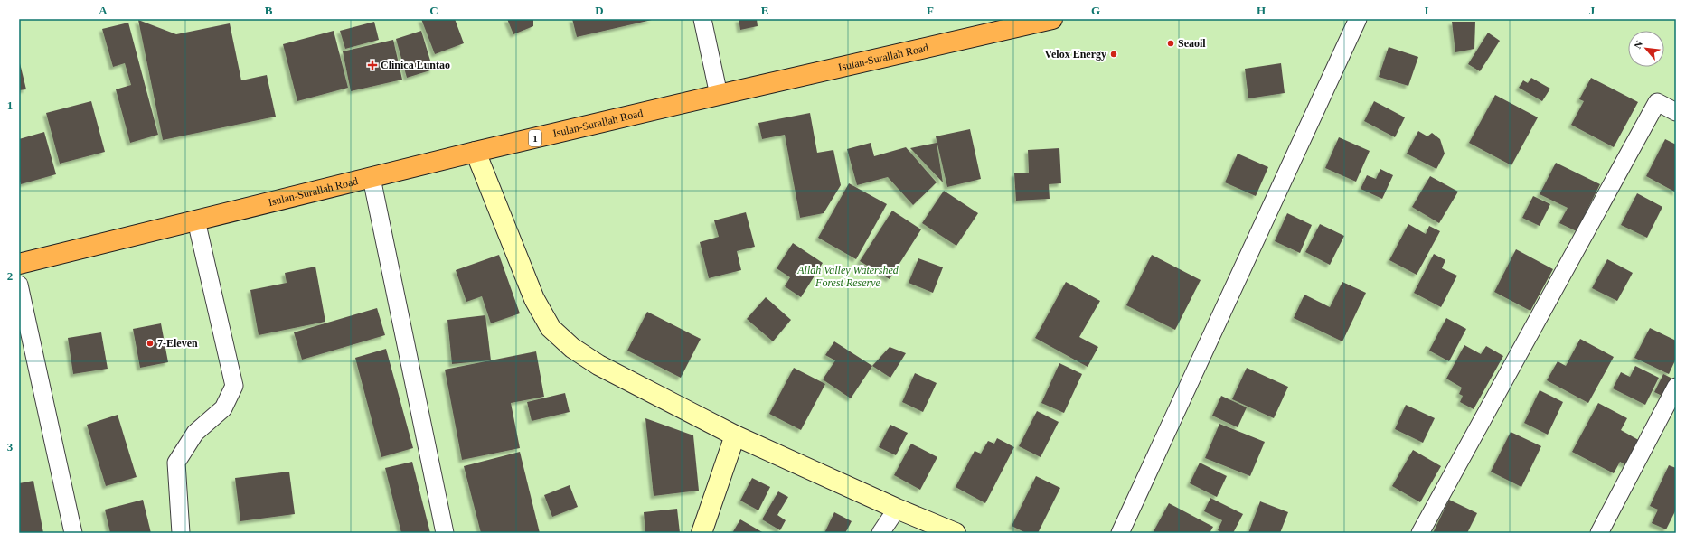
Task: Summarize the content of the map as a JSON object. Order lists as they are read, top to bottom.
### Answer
{
  "streets": {
    "highway": ["Isulan-Surallah Road", "1"]
  },
  "parks": ["Allah Valley Watershed Forest Reserve"],
  "places": {
    "other": ["Seaoil", "Velox Energy", "7-Eleven"],
    "health": ["Clinica Luntao"]
  },
  "north": "top left",
  "grid": {
    "columns": [
      "A",
      "B",
      "C",
      "D",
      "E",
      "F",
      "G",
      "H",
      "I",
      "J"
    ],
    "rows": ["1", "2", "3"]
  }
}
